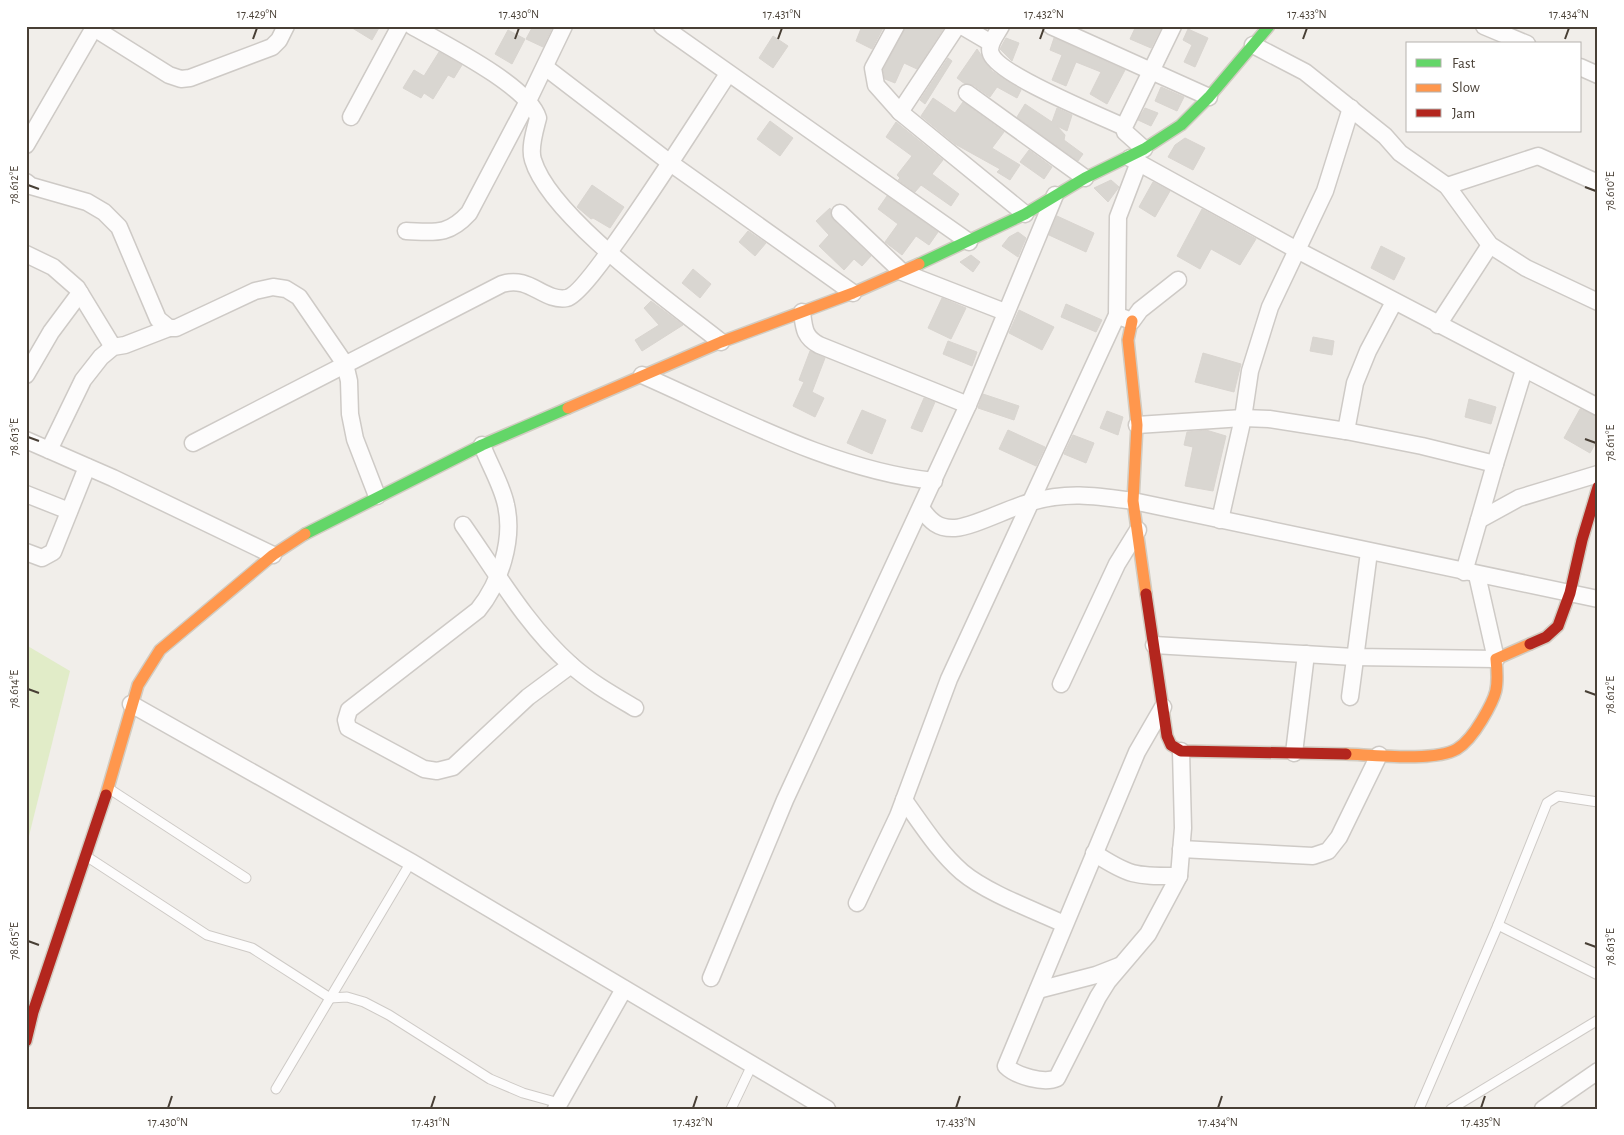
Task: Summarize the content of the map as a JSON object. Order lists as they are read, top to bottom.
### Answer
{
  "legend": ["Fast", "Slow", "Jam"],
  "coordinates": [
    "17.429°N",
    "17.430°N",
    "17.431°N",
    "17.432°N",
    "17.433°N",
    "17.434°N",
    "78.612°E",
    "78.610°E",
    "78.613°E",
    "78.611°E",
    "78.614°E",
    "78.615°E",
    "17.435°N"
  ]
}
